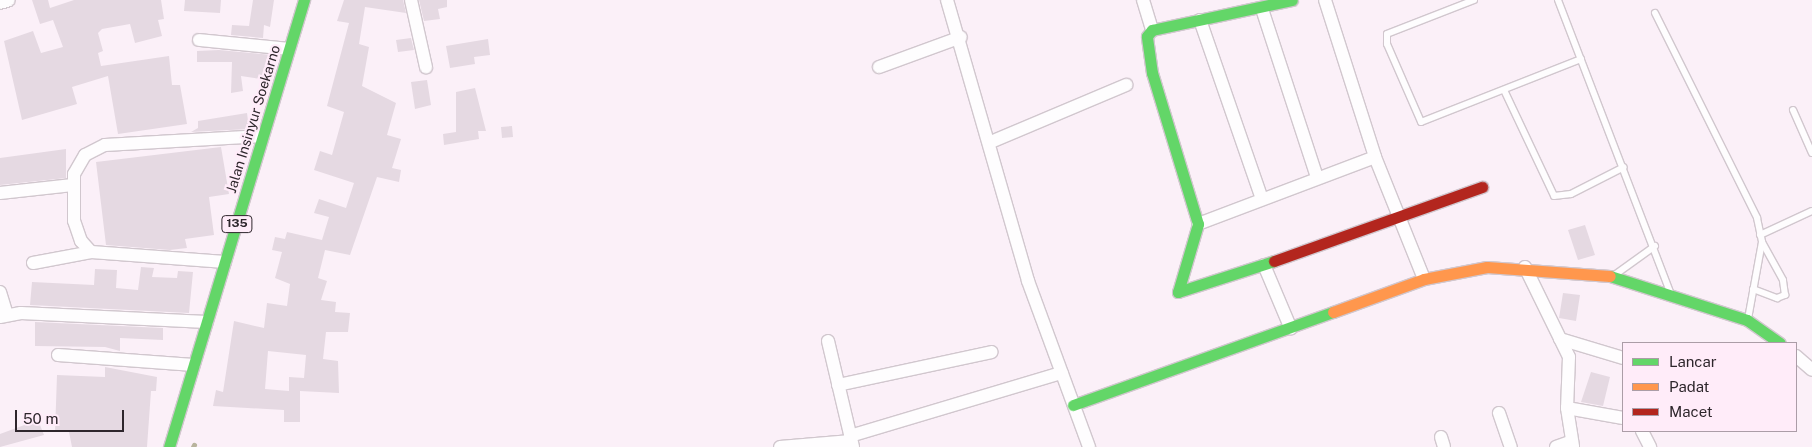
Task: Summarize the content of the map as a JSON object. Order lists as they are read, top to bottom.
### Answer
{
  "streets": {
    "street": ["Jalan Insinyur Soekarno", "135"]
  },
  "legend": ["Lancar", "Padat", "Macet"],
  "scale_bar": "50 m"
}
